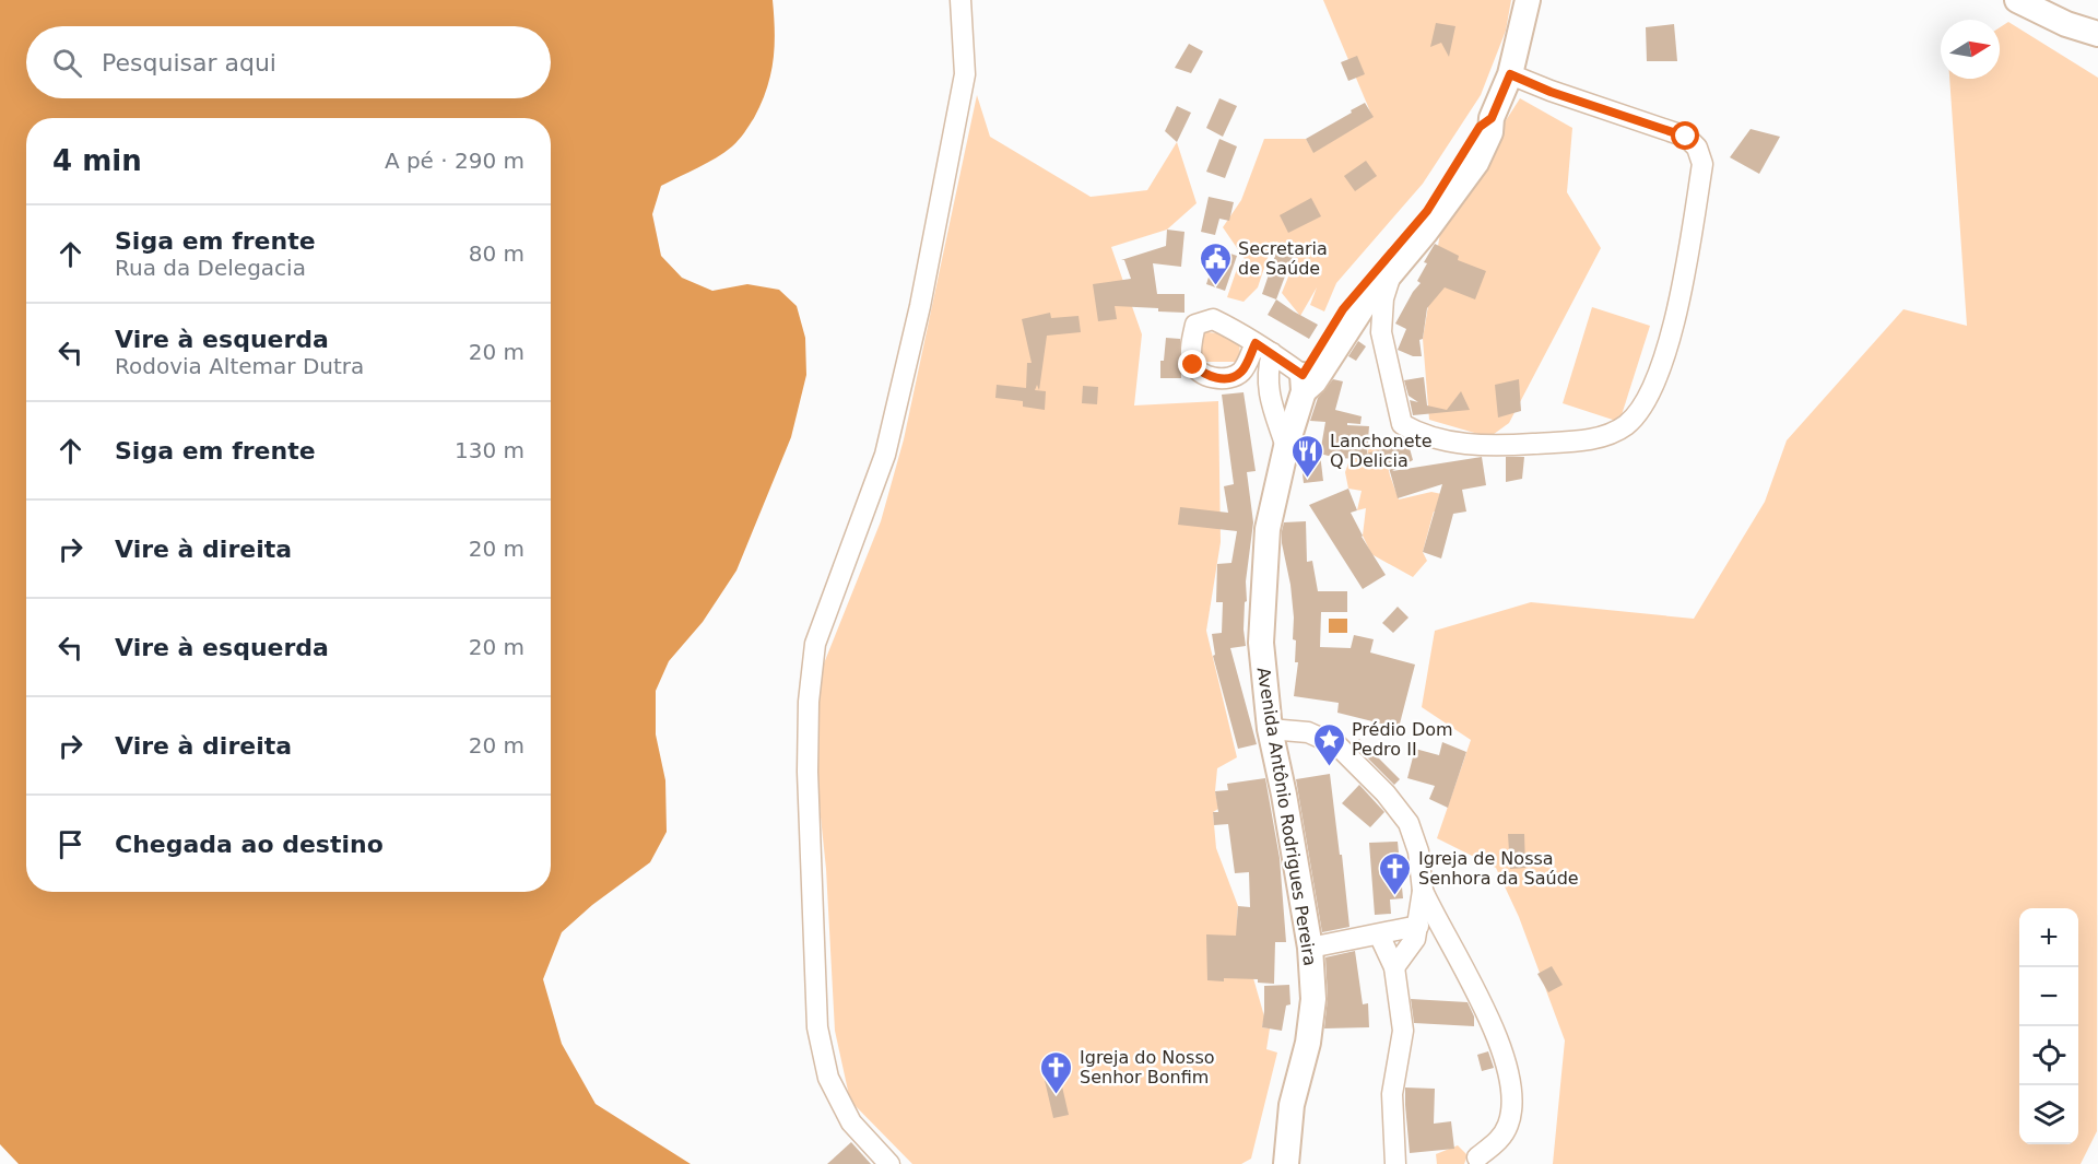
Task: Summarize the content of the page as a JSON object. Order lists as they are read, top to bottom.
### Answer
{
  "streets": {
    "street": ["Avenida Antônio Rodrigues Pereira"]
  },
  "places": {
    "public building": ["Secretaria de Saúde"],
    "restaurant": ["Lanchonete Q Delicia"],
    "place": ["Prédio Dom Pedro II"],
    "church": ["Igreja de Nossa Senhora da Saúde", "Igreja do Nosso Senhor Bonfim"]
  },
  "north": "right",
  "page": {
    "search": "Pesquisar aqui",
    "heading": ["4 min", "A pé · 290 m"],
    "list": [
      ["Siga em frente", "Rua da Delegacia", "80 m"],
      ["Vire à esquerda", "Rodovia Altemar Dutra", "20 m"],
      ["Siga em frente", "130 m"],
      ["Vire à direita", "20 m"],
      ["Vire à esquerda", "20 m"],
      ["Vire à direita", "20 m"],
      "Chegada ao destino"
    ],
    "map_buttons": ["+", "−"]
  }
}
